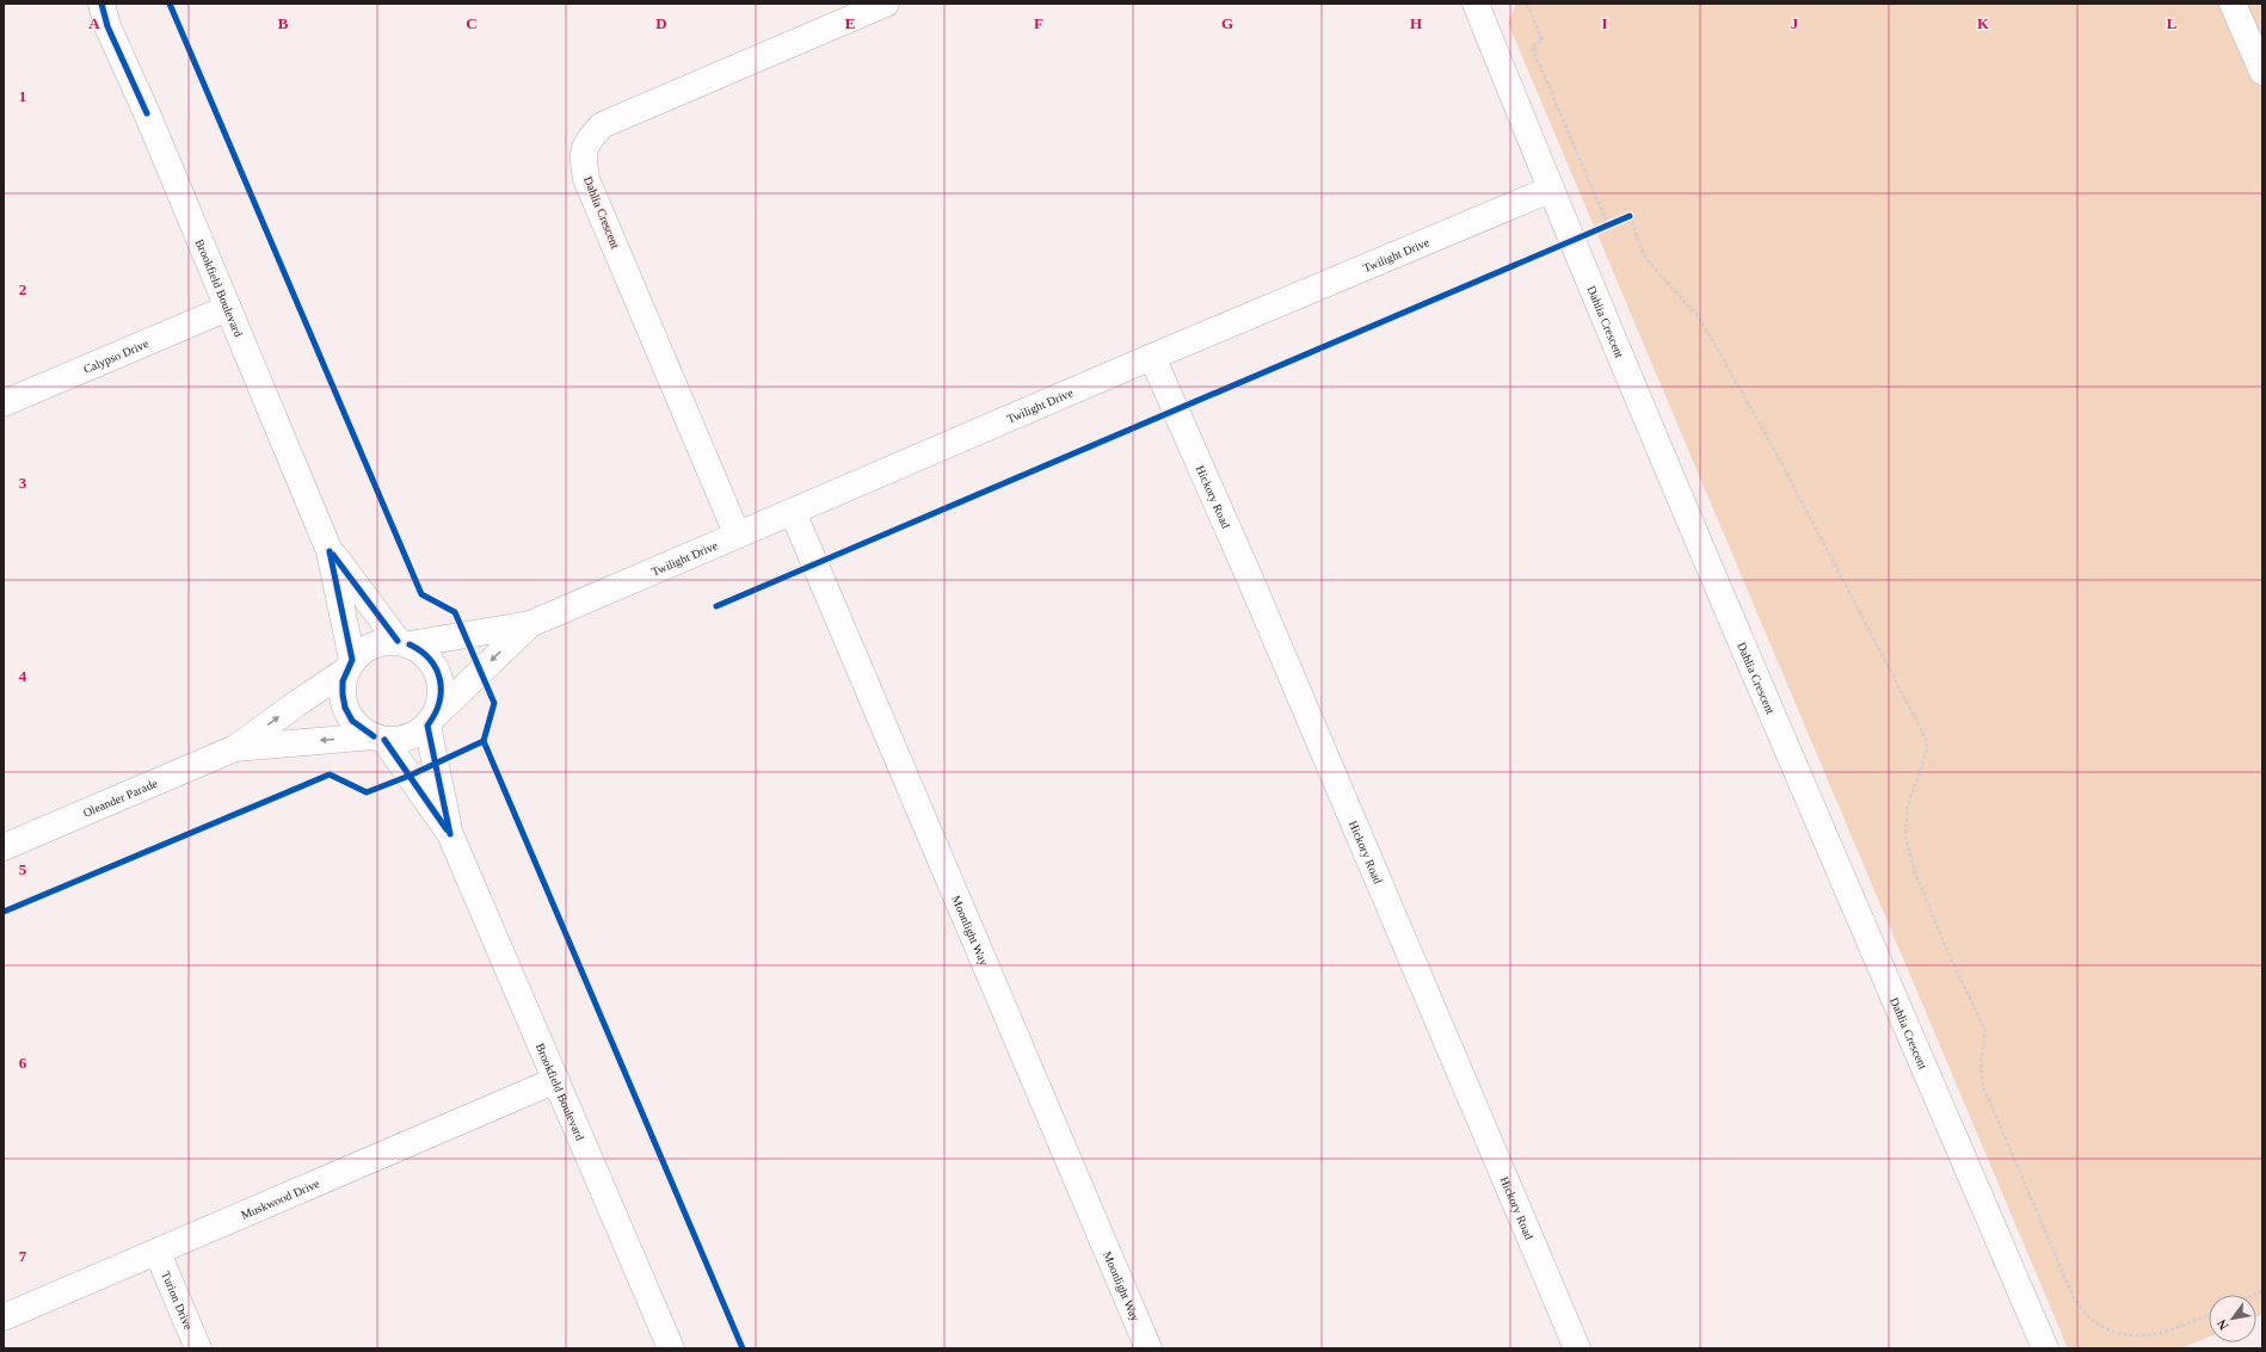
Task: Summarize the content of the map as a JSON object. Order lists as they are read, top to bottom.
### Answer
{
  "streets": {
    "street": [
      "Dahlia Crescent",
      "Twilight Drive",
      "Brookfield Boulevard",
      "Calypso Drive",
      "Hickory Road",
      "Oleander Parade",
      "Moonlight Way",
      "Muskwood Drive",
      "Turion Drive"
    ]
  },
  "crossings": [
    ["Dahlia Crescent", "Twilight Drive"],
    ["Twilight Drive", "Brookfield Boulevard"],
    ["Twilight Drive", "Hickory Road"],
    ["Twilight Drive", "Oleander Parade"],
    ["Twilight Drive", "Moonlight Way"],
    ["Brookfield Boulevard", "Calypso Drive"],
    ["Brookfield Boulevard", "Oleander Parade"],
    ["Brookfield Boulevard", "Muskwood Drive"],
    ["Muskwood Drive", "Turion Drive"]
  ],
  "north": "bottom left",
  "grid": {
    "columns": [
      "A",
      "B",
      "C",
      "D",
      "E",
      "F",
      "G",
      "H",
      "I",
      "J",
      "K",
      "L"
    ],
    "rows": [
      "1",
      "2",
      "3",
      "4",
      "5",
      "6",
      "7"
    ]
  }
}
